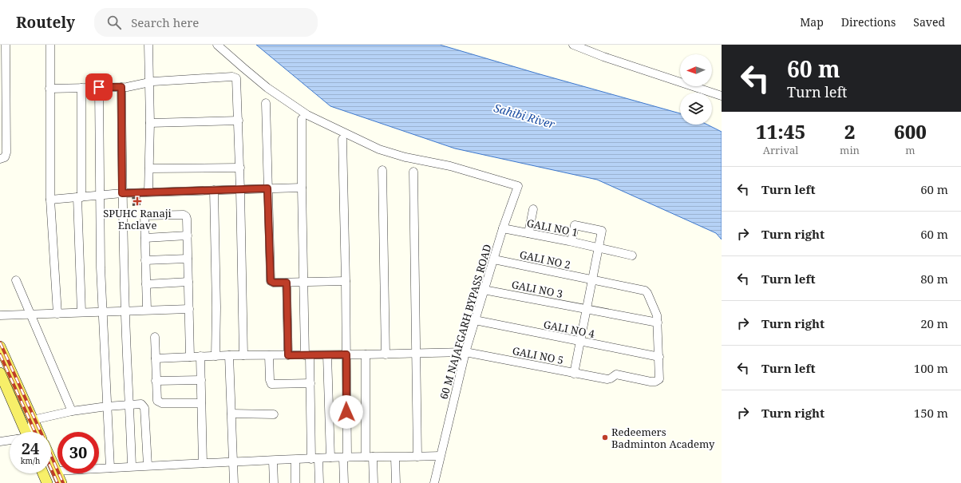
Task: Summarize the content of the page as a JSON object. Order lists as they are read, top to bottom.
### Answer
{
  "streets": {
    "street": [
      "GALI NO 1",
      "GALI NO 2",
      "GALI NO 3",
      "60 M NAJAFGARH BYPASS ROAD",
      "GALI NO 4",
      "GALI NO 5"
    ]
  },
  "crossings": [
    ["GALI NO 1", "60 M NAJAFGARH BYPASS ROAD"],
    ["GALI NO 2", "GALI NO 3"],
    ["GALI NO 2", "60 M NAJAFGARH BYPASS ROAD"],
    ["GALI NO 3", "60 M NAJAFGARH BYPASS ROAD"],
    ["60 M NAJAFGARH BYPASS ROAD", "GALI NO 4"],
    ["60 M NAJAFGARH BYPASS ROAD", "GALI NO 5"],
    ["GALI NO 4", "GALI NO 5"]
  ],
  "water": ["Sahibi River"],
  "places": {
    "health": ["SPUHC Ranaji Enclave"],
    "other": ["Redeemers Badminton Academy"]
  },
  "north": "left",
  "page": {
    "header": "Routely",
    "search": "Search here",
    "nav": ["Map", "Directions", "Saved"],
    "turn": ["60 m", "Turn left"],
    "eta": [
      "11:45",
      "Arrival",
      "2",
      "min",
      "600",
      "m"
    ],
    "list": [
      {
        "name": "Turn left",
        "value": "60 m"
      },
      {
        "name": "Turn right",
        "value": "60 m"
      },
      {
        "name": "Turn left",
        "value": "80 m"
      },
      {
        "name": "Turn right",
        "value": "20 m"
      },
      {
        "name": "Turn left",
        "value": "100 m"
      },
      {
        "name": "Turn right",
        "value": "150 m"
      }
    ],
    "speed": "24 km/h",
    "limit": "30"
  }
}
